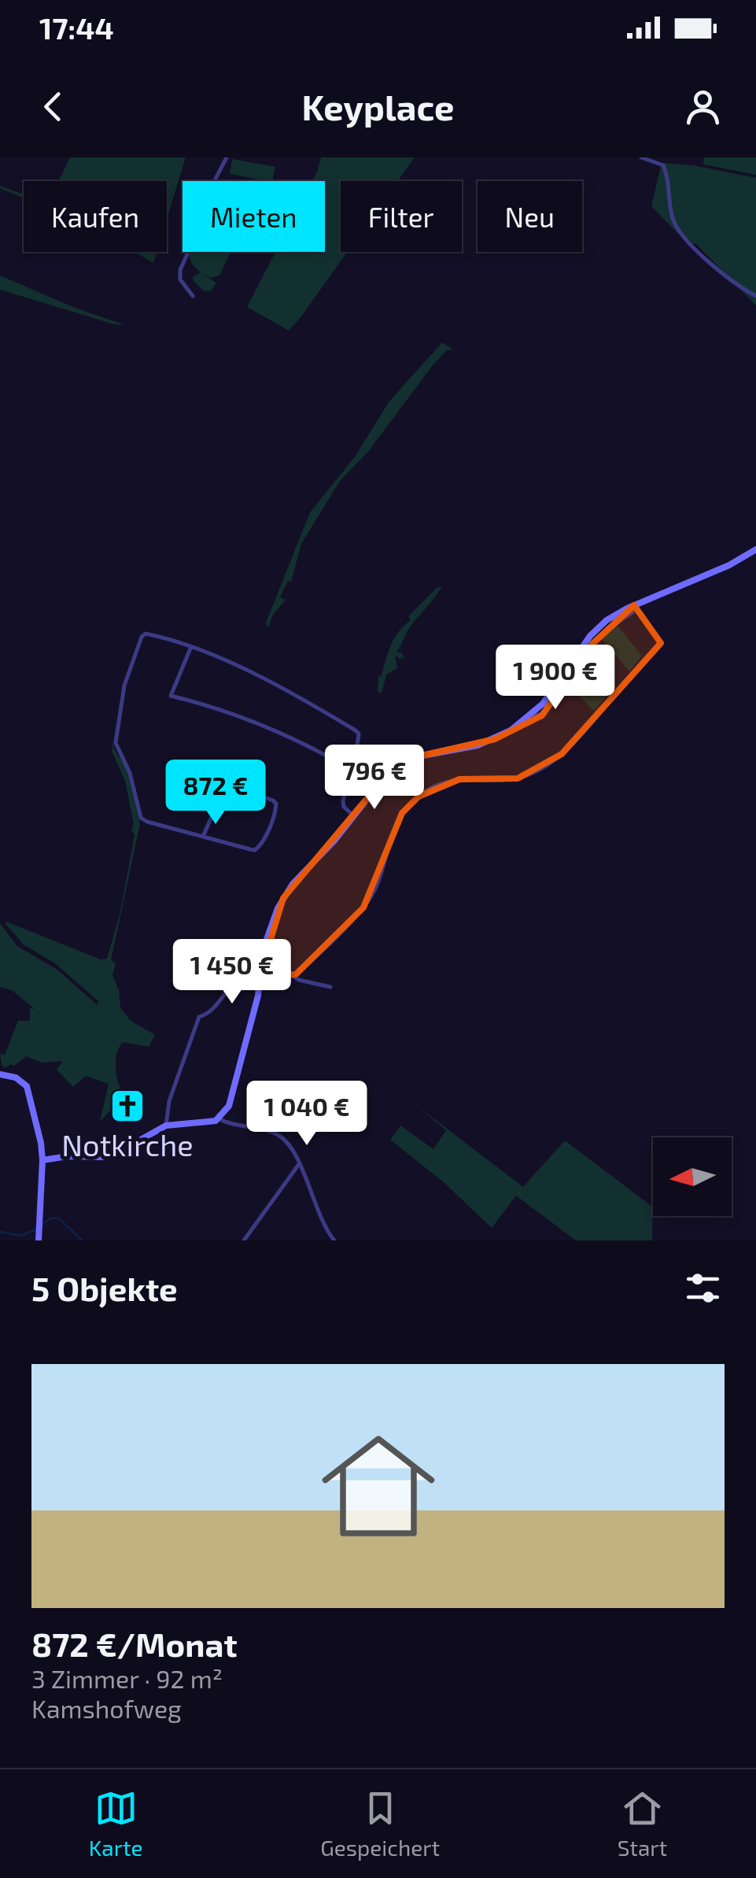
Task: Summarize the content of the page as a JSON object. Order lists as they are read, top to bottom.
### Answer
{
  "places": {
    "church": ["Notkirche"]
  },
  "north": "left",
  "page": {
    "status": "17:44",
    "header": "Keyplace",
    "chip": [
      "Kaufen",
      "Mieten",
      "Filter",
      "Neu"
    ],
    "price": [
      "1 900 €",
      "796 €",
      "872 €",
      "1 450 €",
      "1 040 €"
    ],
    "heading": "5 Objekte",
    "list": [
      {
        "name": "872 €/Monat",
        "note": "3 Zimmer · 92 m² · Kamshofweg"
      }
    ],
    "tabs": ["Karte", "Gespeichert", "Start"]
  }
}
